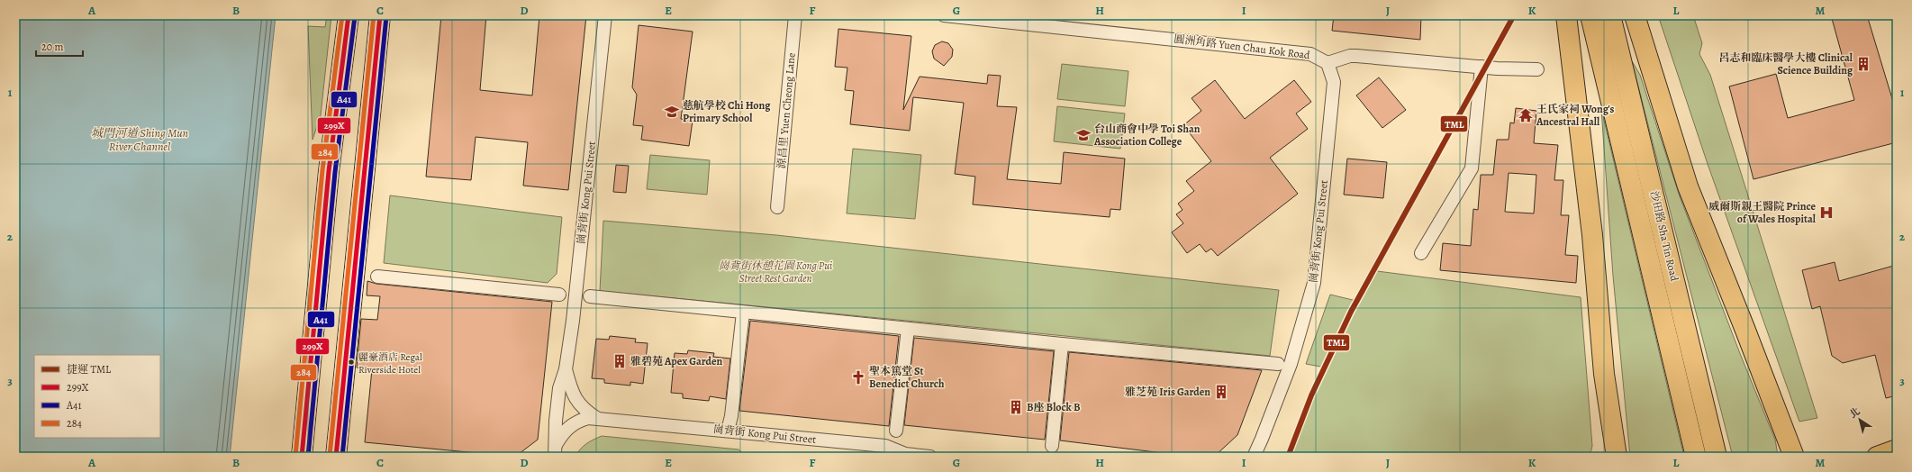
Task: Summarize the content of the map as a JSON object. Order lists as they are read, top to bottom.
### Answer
{
  "streets": {
    "main road": ["沙田路 Sha Tin Road"],
    "street": ["圓洲角路 Yuen Chau Kok Road", "源昌里 Yuen Cheong Lane", "崗背街 Kong Pui Street"]
  },
  "crossings": [
    ["圓洲角路 Yuen Chau Kok Road", "崗背街 Kong Pui Street"]
  ],
  "water": ["城門河道 Shing Mun River Channel"],
  "parks": ["崗背街休憩花園 Kong Pui Street Rest Garden"],
  "places": {
    "building": [
      "呂志和臨床醫學大樓 Clinical Science Building",
      "雅碧苑 Apex Garden",
      "雅芝苑 Iris Garden",
      "B座 Block B"
    ],
    "school or university": ["慈航學校 Chi Hong Primary School", "台山商會中學 Toi Shan Association College"],
    "temple": ["王氏家祠 Wong's Ancestral Hall"],
    "hospital": ["威爾斯親王醫院 Prince of Wales Hospital"],
    "other": ["麗豪酒店 Regal Riverside Hotel"],
    "church": ["聖本篤堂 St Benedict Church"]
  },
  "lines": [
    "metro line TML",
    "transit line 299X",
    "transit line 284",
    "transit line A41"
  ],
  "legend": [
    "捷運 TML",
    "299X",
    "A41",
    "284"
  ],
  "scale_bar": "20 m",
  "north": "top left",
  "grid": {
    "columns": [
      "A",
      "B",
      "C",
      "D",
      "E",
      "F",
      "G",
      "H",
      "I",
      "J",
      "K",
      "L",
      "M"
    ],
    "rows": ["1", "2", "3"]
  }
}
